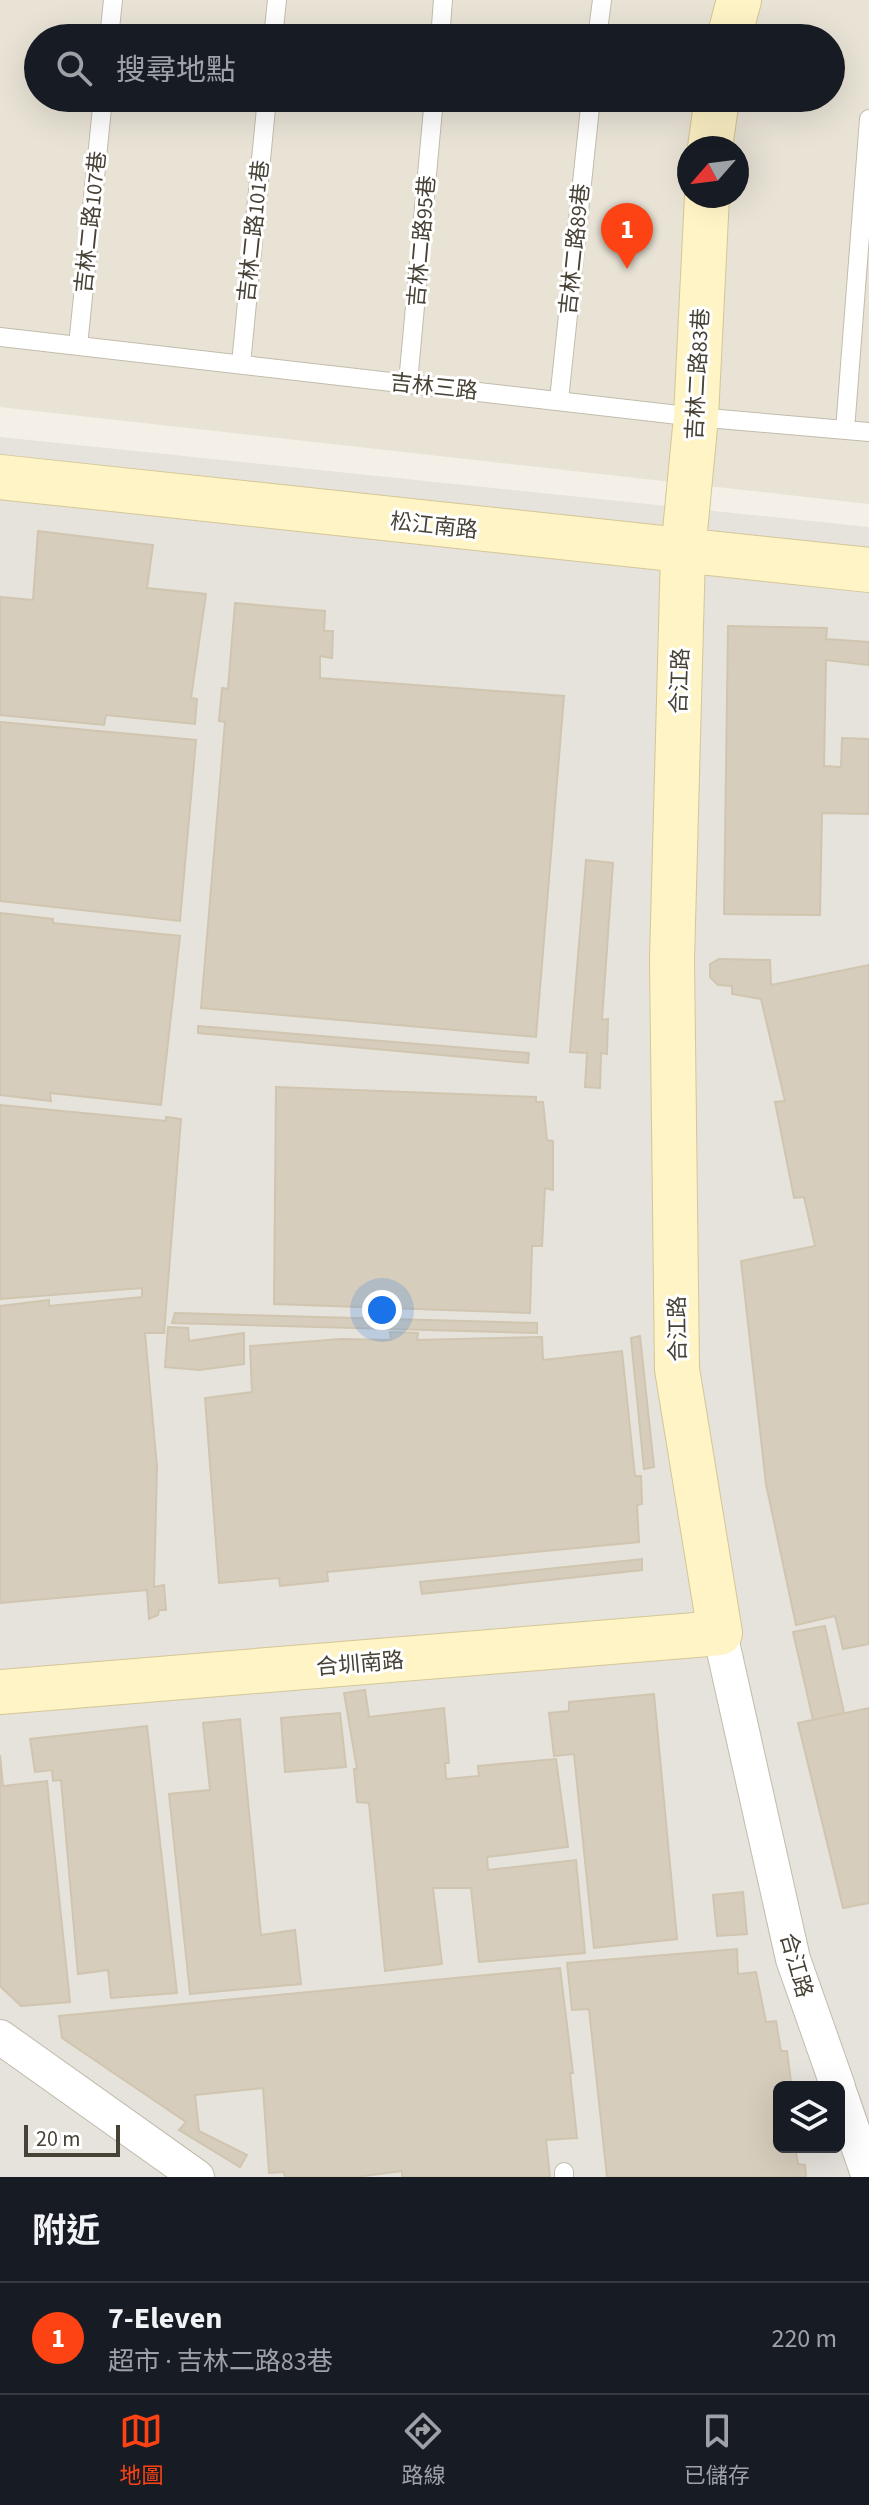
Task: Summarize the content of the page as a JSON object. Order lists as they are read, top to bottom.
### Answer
{
  "streets": {
    "street": [
      "吉林二路83巷",
      "松江南路",
      "合江路",
      "合圳南路"
    ],
    "lane": [
      "吉林二路107巷",
      "吉林二路101巷",
      "吉林二路95巷",
      "吉林二路89巷",
      "吉林三路"
    ]
  },
  "crossings": [
    ["吉林二路107巷", "吉林三路"],
    ["吉林二路101巷", "吉林三路"],
    ["吉林二路95巷", "吉林三路"],
    ["吉林二路89巷", "吉林三路"],
    ["吉林二路83巷", "吉林三路"],
    ["吉林二路83巷", "松江南路"],
    ["吉林二路83巷", "合江路"],
    ["松江南路", "合江路"],
    ["合江路", "合圳南路"]
  ],
  "scale_bar": "20 m",
  "north": "bottom left",
  "page": {
    "search": "搜尋地點",
    "pins": "1",
    "scale": "20 m",
    "heading": "附近",
    "list": [
      {
        "mark": "1",
        "name": "7-Eleven",
        "note": "超市 · 吉林二路83巷",
        "value": "220 m"
      }
    ],
    "nav": ["地圖", "路線", "已儲存"]
  }
}
